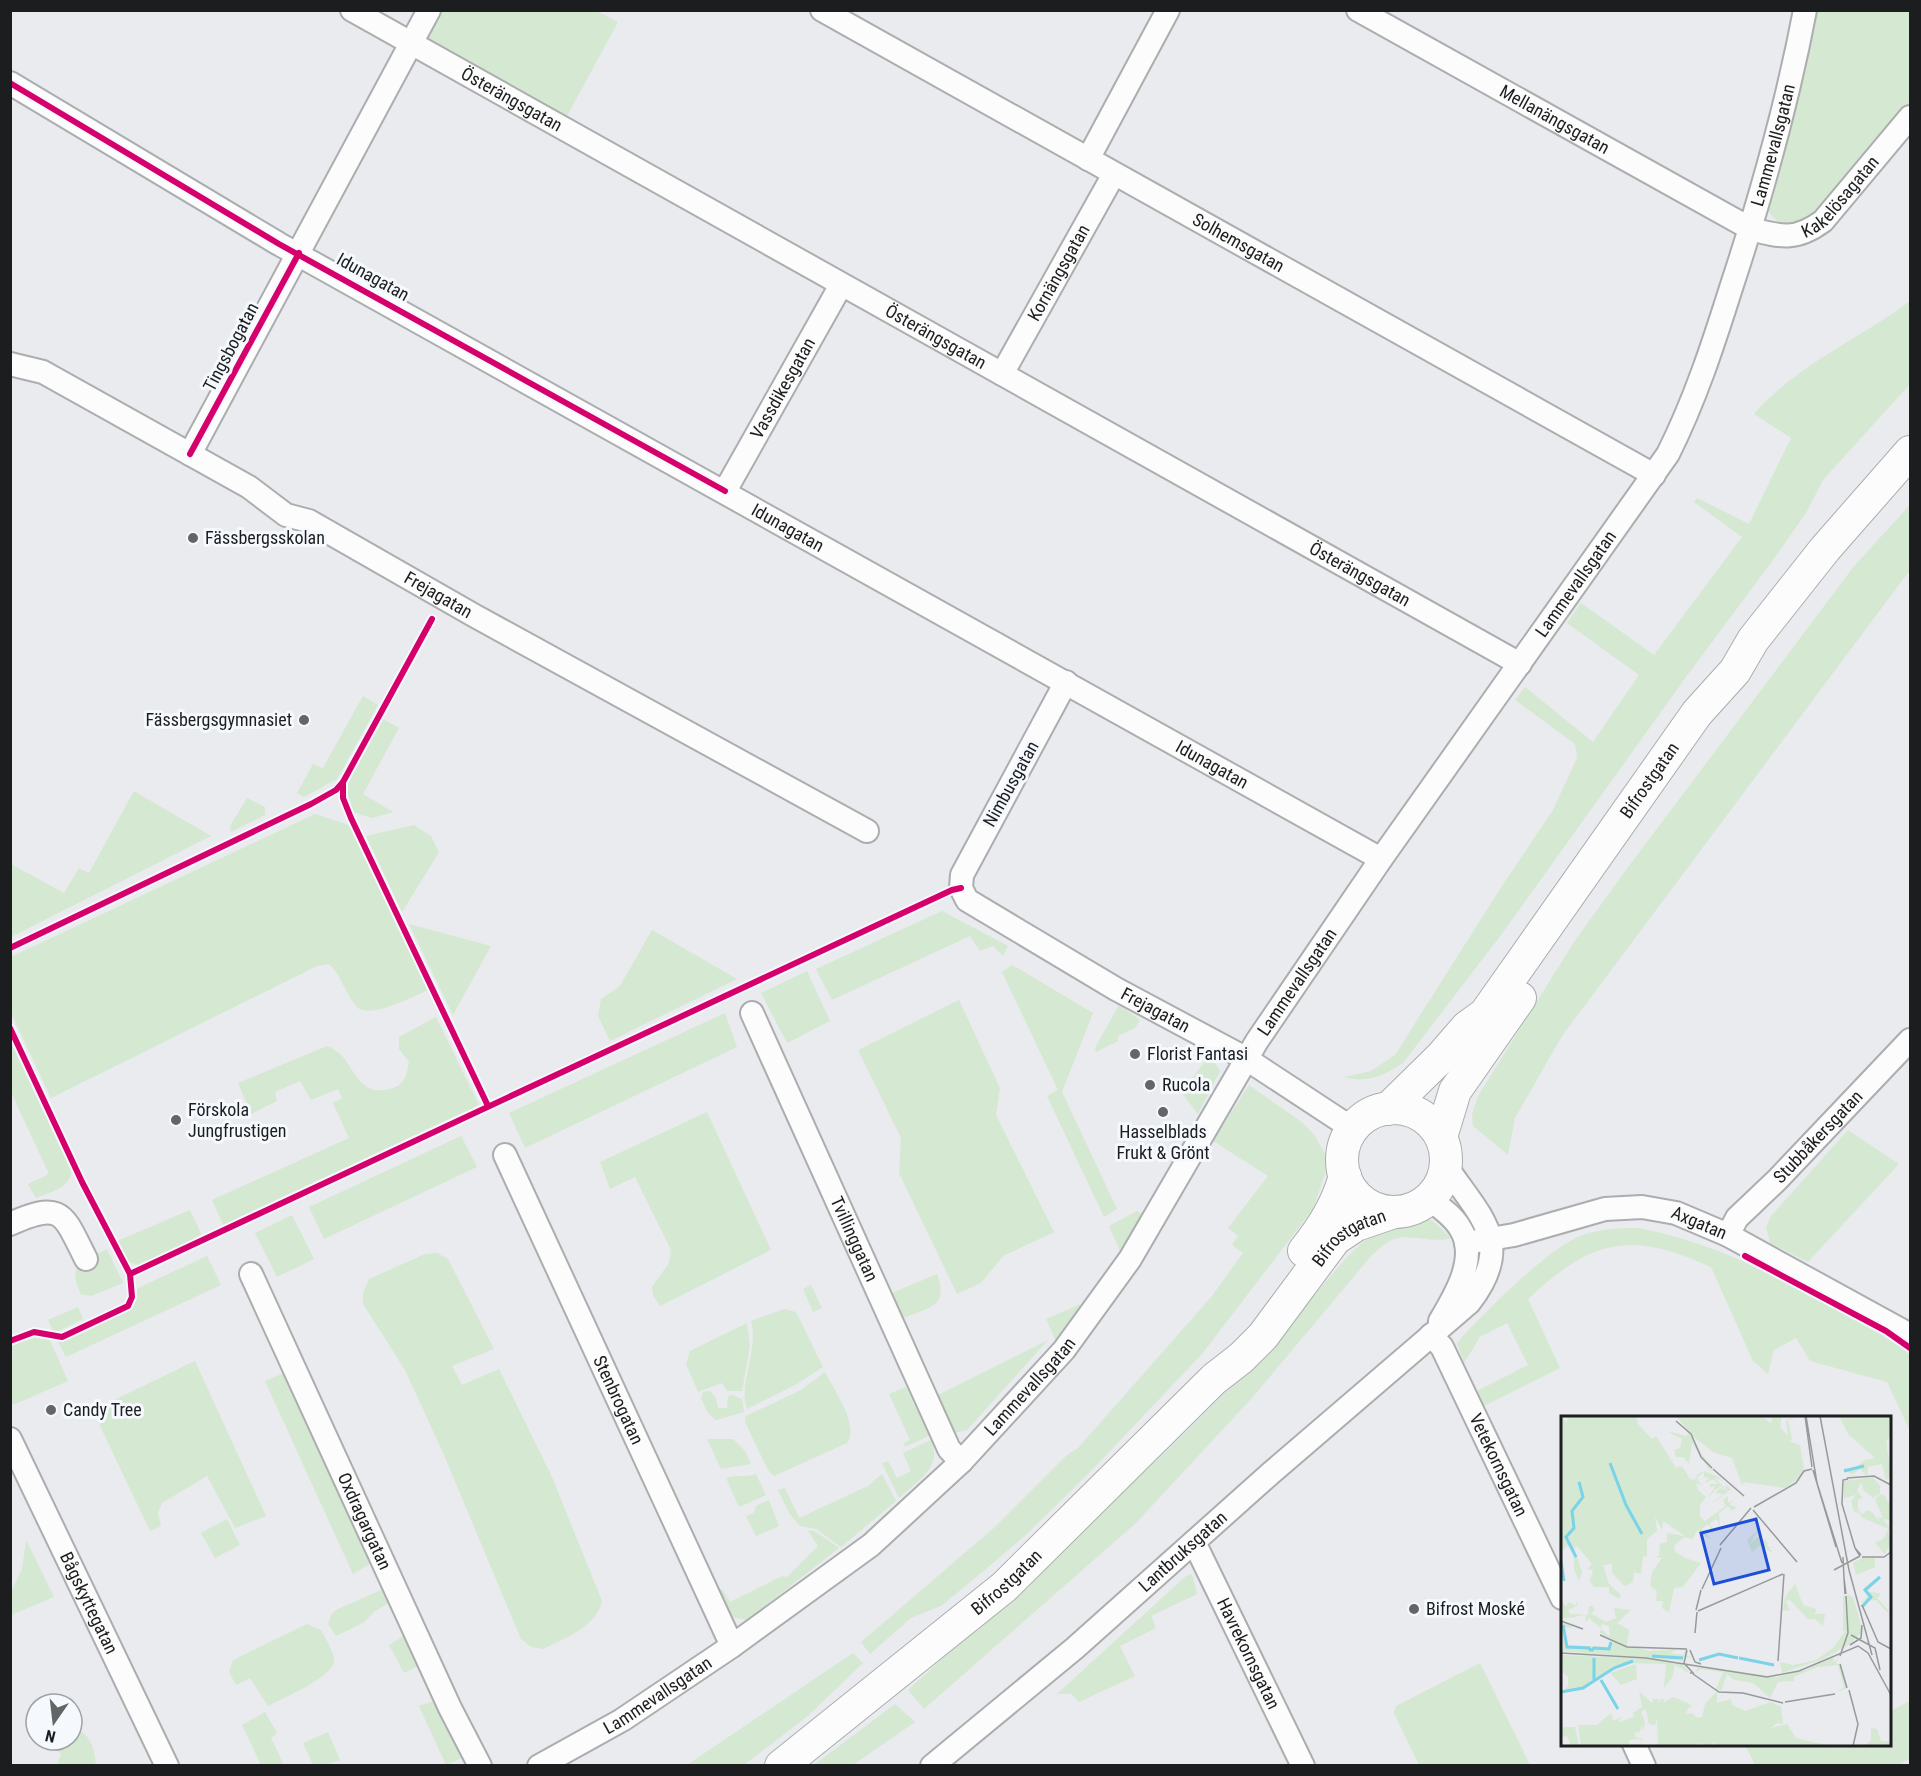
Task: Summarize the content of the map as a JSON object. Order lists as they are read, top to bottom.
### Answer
{
  "streets": {
    "main road": ["Bifrostgatan"],
    "street": [
      "Österängsgatan",
      "Mellanängsgatan",
      "Lammevallsgatan",
      "Kakelösagatan",
      "Solhemsgatan",
      "Kornängsgatan",
      "Idunagatan",
      "Tingsbogatan",
      "Vassdikesgatan",
      "Frejagatan",
      "Nimbusgatan",
      "Stubbåkersgatan",
      "Axgatan",
      "Tvillinggatan",
      "Stenbrogatan",
      "Vetekornsgatan",
      "Oxdragargatan",
      "Lantbruksgatan",
      "Bågskyttegatan",
      "Havrekornsgatan"
    ]
  },
  "crossings": [
    ["Österängsgatan", "Lammevallsgatan"],
    ["Österängsgatan", "Kornängsgatan"],
    ["Österängsgatan", "Tingsbogatan"],
    ["Österängsgatan", "Vassdikesgatan"],
    ["Mellanängsgatan", "Lammevallsgatan"],
    ["Mellanängsgatan", "Kakelösagatan"],
    ["Lammevallsgatan", "Kakelösagatan"],
    ["Lammevallsgatan", "Solhemsgatan"],
    ["Lammevallsgatan", "Idunagatan"],
    ["Lammevallsgatan", "Frejagatan"],
    ["Lammevallsgatan", "Tvillinggatan"],
    ["Lammevallsgatan", "Stenbrogatan"],
    ["Solhemsgatan", "Kornängsgatan"],
    ["Idunagatan", "Tingsbogatan"],
    ["Idunagatan", "Vassdikesgatan"],
    ["Idunagatan", "Nimbusgatan"],
    ["Tingsbogatan", "Frejagatan"],
    ["Frejagatan", "Bifrostgatan"],
    ["Frejagatan", "Nimbusgatan"],
    ["Stubbåkersgatan", "Axgatan"],
    ["Axgatan", "Lantbruksgatan"],
    ["Vetekornsgatan", "Lantbruksgatan"],
    ["Lantbruksgatan", "Havrekornsgatan"]
  ],
  "places": [
    "Fässbergsskolan",
    "Fässbergsgymnasiet",
    "Florist Fantasi",
    "Rucola",
    "Hasselblads Frukt & Grönt",
    "Förskola Jungfrustigen",
    "Candy Tree",
    "Bifrost Moské"
  ],
  "north": "bottom"
}
